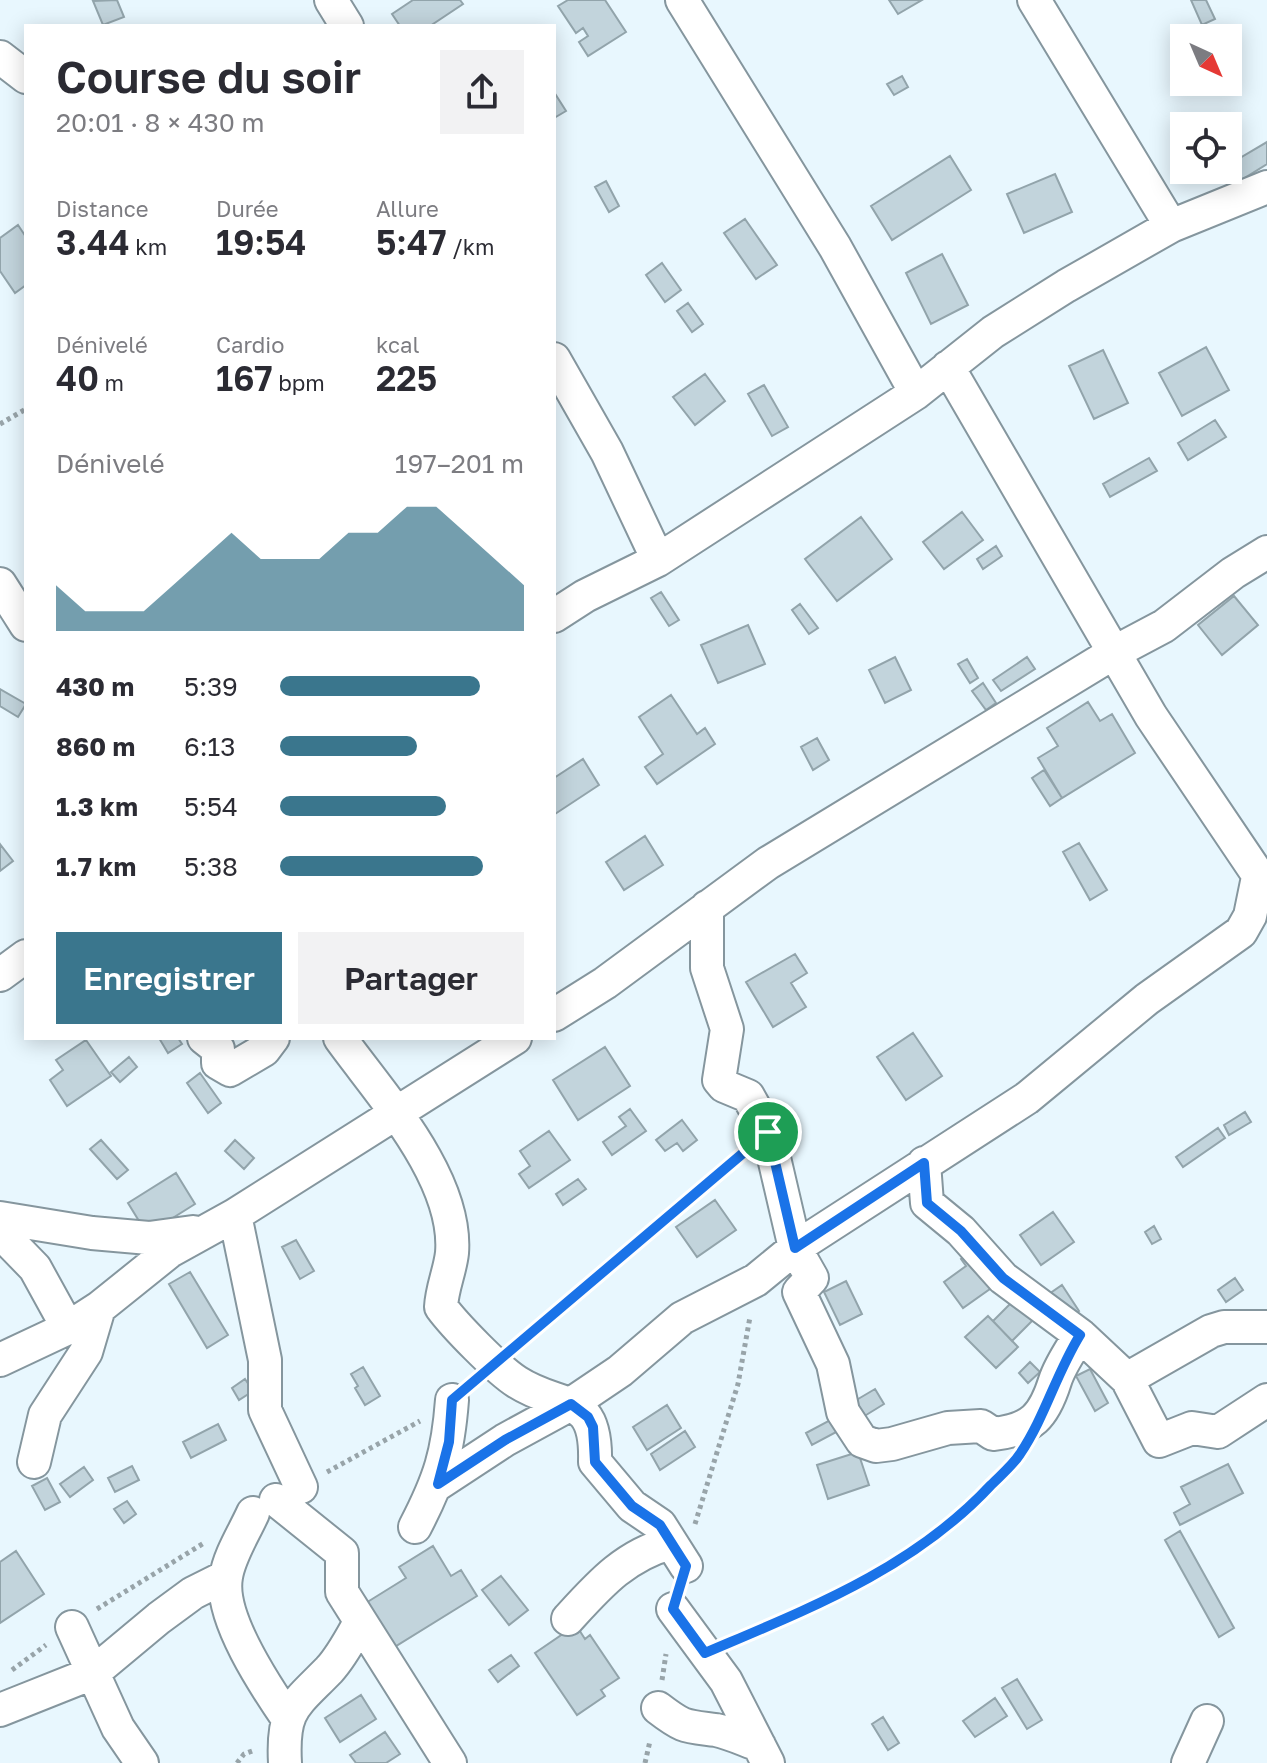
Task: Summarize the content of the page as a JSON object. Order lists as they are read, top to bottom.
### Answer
{
  "north": "bottom right",
  "page": {
    "heading": ["Course du soir", "20:01 · 8 × 430 m"],
    "stats": [
      ["Distance", "3.44 km"],
      ["Durée", "19:54"],
      ["Allure", "5:47 /km"],
      ["Dénivelé", "40 m"],
      ["Cardio", "167 bpm"],
      ["kcal", "225"]
    ],
    "chart": ["Dénivelé", "197–201 m"],
    "list": [
      {
        "name": "430 m",
        "note": "5:39"
      },
      {
        "name": "860 m",
        "note": "6:13"
      },
      {
        "name": "1.3 km",
        "note": "5:54"
      },
      {
        "name": "1.7 km",
        "note": "5:38"
      }
    ],
    "buttons": ["Enregistrer", "Partager"]
  }
}
